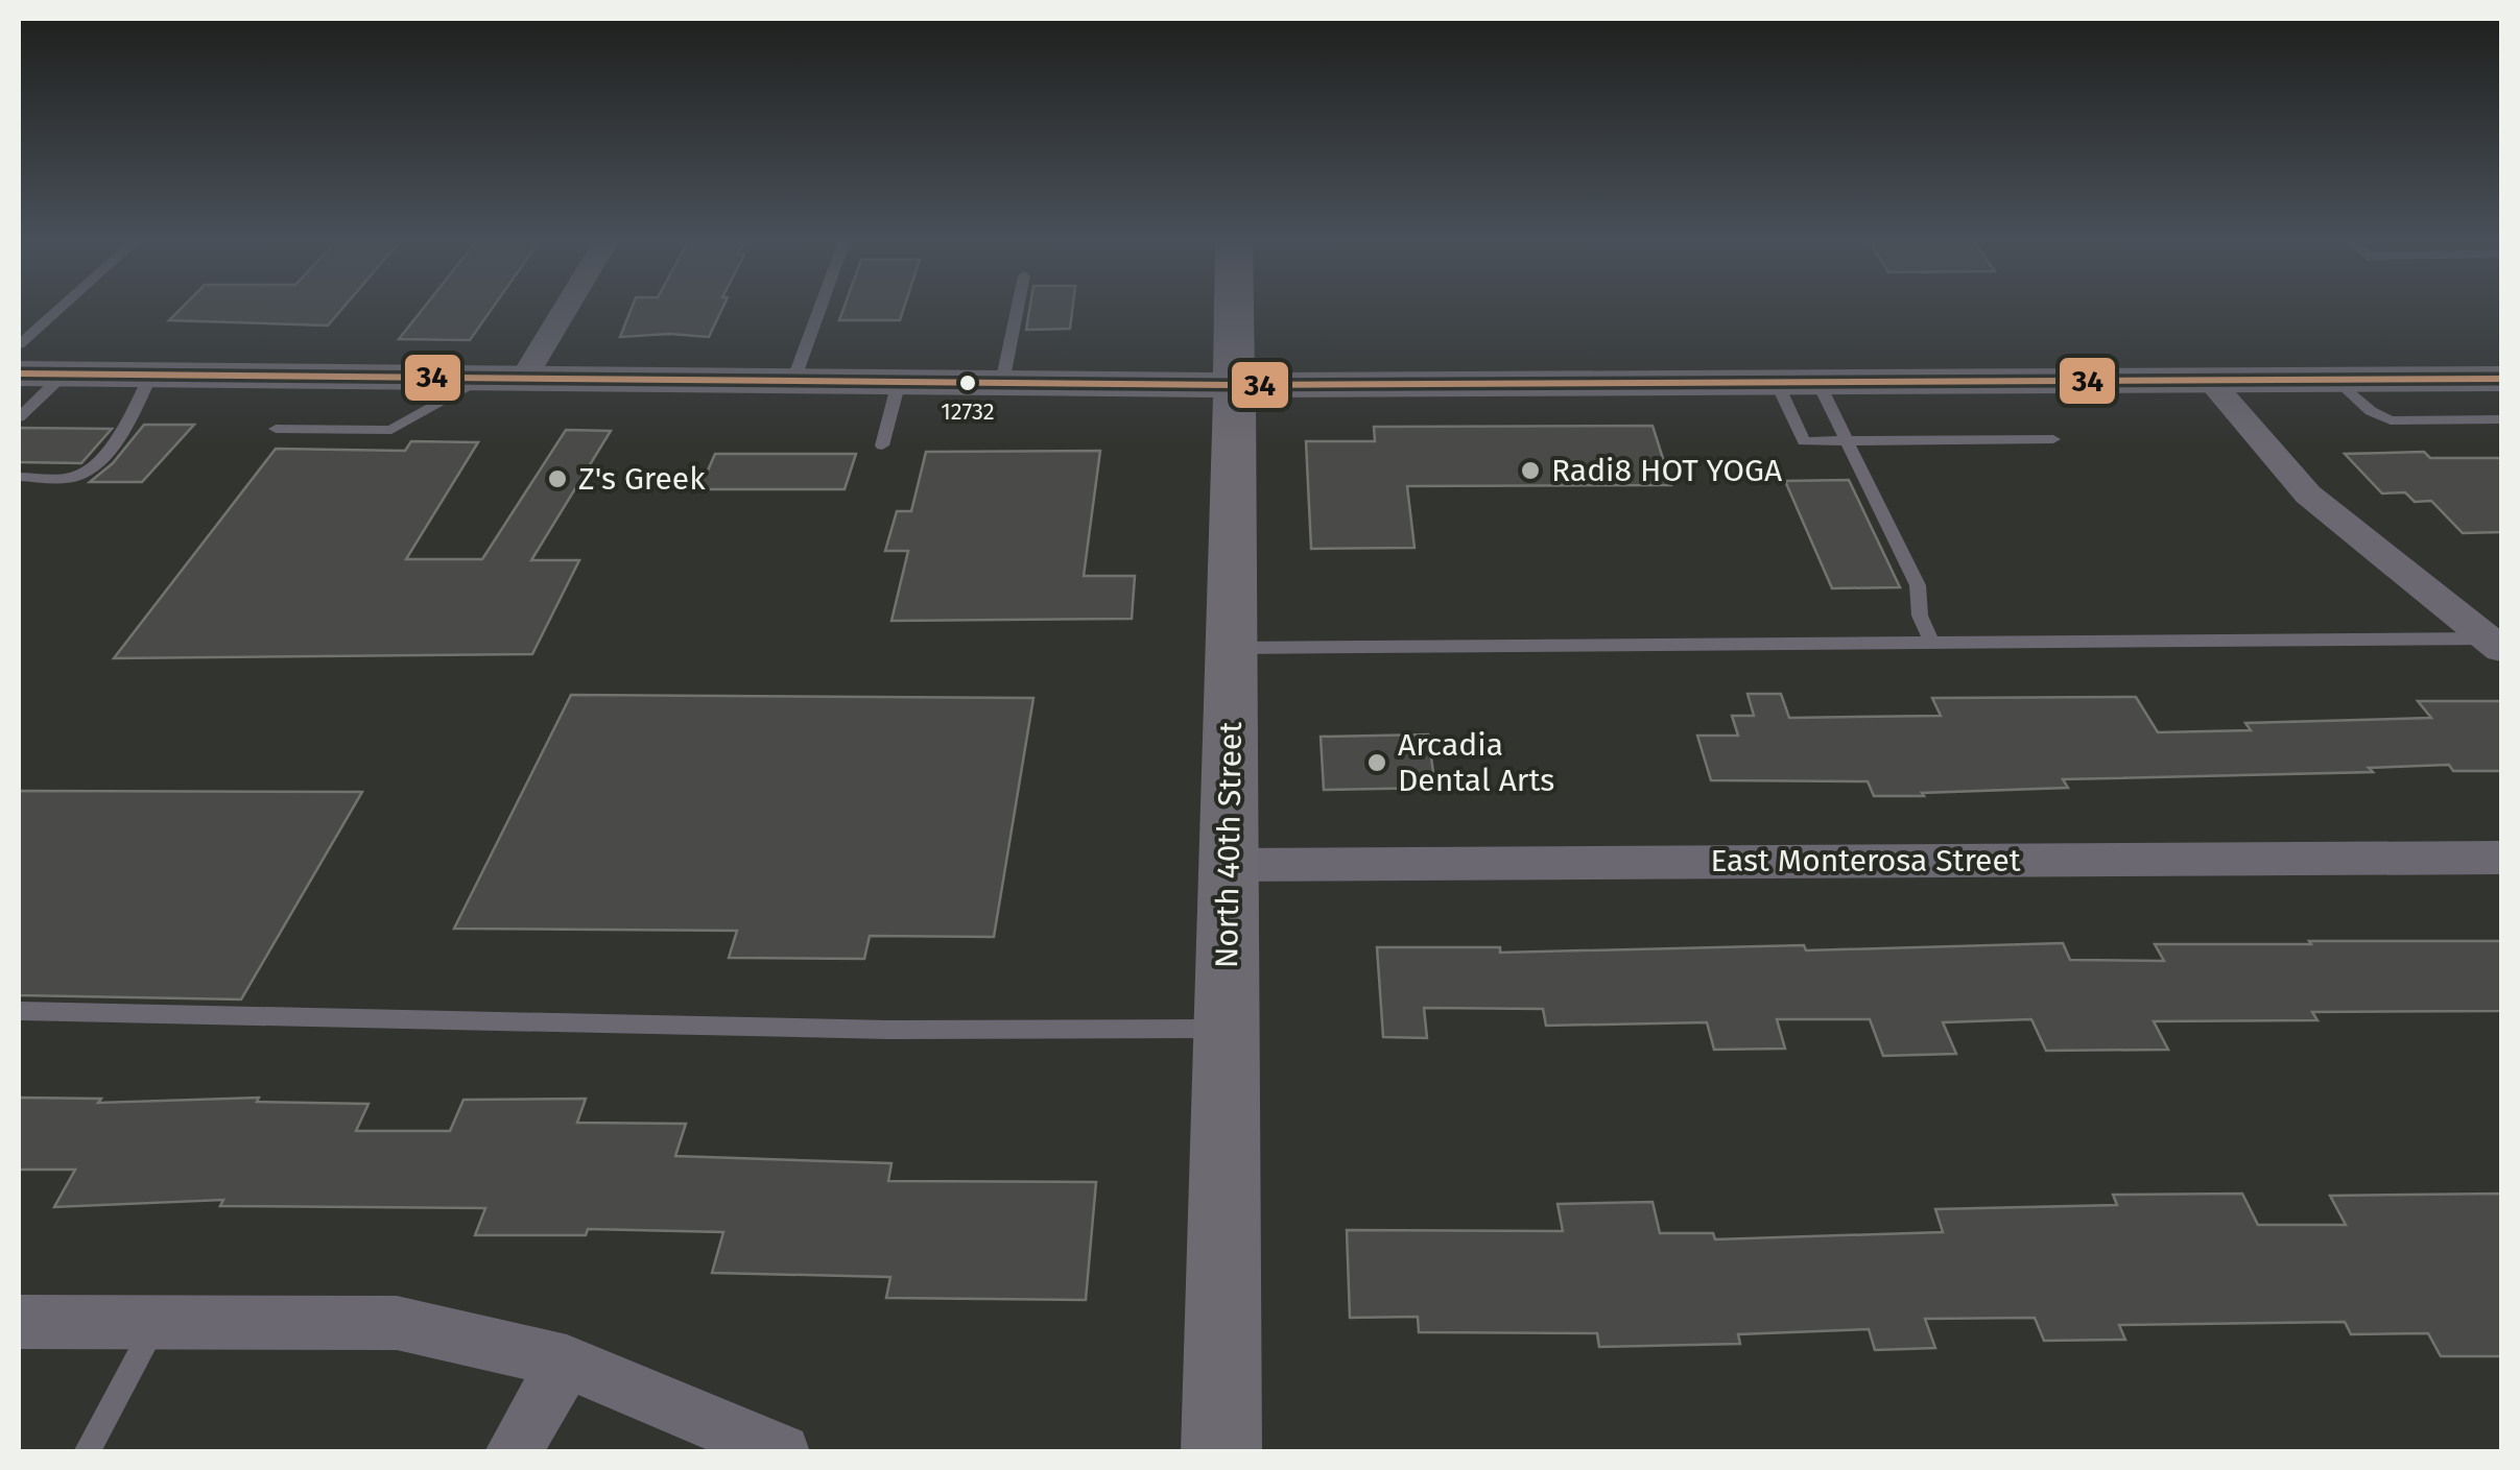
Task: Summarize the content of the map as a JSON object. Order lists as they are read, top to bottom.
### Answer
{
  "streets": {
    "main road": ["North 40th Street"],
    "street": ["East Monterosa Street"]
  },
  "crossings": [
    ["North 40th Street", "East Monterosa Street"]
  ],
  "places": [
    "12732",
    "Radi8 HOT YOGA",
    "Z's Greek",
    "Arcadia Dental Arts"
  ],
  "lines": ["transit line 34"]
}
